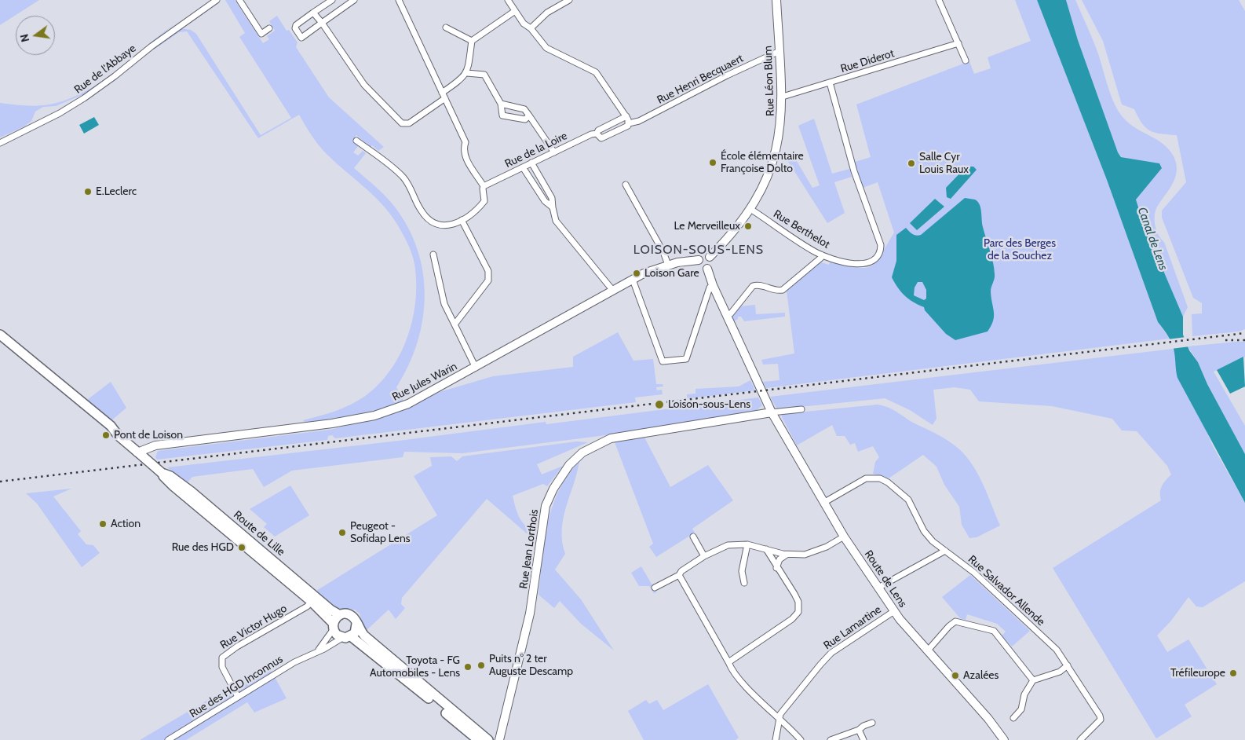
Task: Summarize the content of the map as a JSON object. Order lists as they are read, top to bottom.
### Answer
{
  "streets": {
    "main road": ["Route de Lille"],
    "street": [
      "Rue Diderot",
      "Rue de l'Abbaye",
      "Rue Henri Becquaert",
      "Rue Léon Blum",
      "Rue de la Loire",
      "Rue Berthelot",
      "Rue Jules Warin",
      "Rue Jean Lorthois",
      "Route de Lens",
      "Rue Salvador Allende",
      "Rue Victor Hugo",
      "Rue Lamartine",
      "Rue des HGD Inconnus"
    ]
  },
  "crossings": [
    ["Rue Diderot", "Rue Léon Blum"],
    ["Rue Diderot", "Rue Berthelot"],
    ["Rue Henri Becquaert", "Rue Léon Blum"],
    ["Rue Henri Becquaert", "Rue de la Loire"],
    ["Rue Léon Blum", "Rue Berthelot"],
    ["Rue Léon Blum", "Rue Jules Warin"],
    ["Rue Jules Warin", "Route de Lille"],
    ["Route de Lille", "Rue Victor Hugo"],
    ["Route de Lille", "Rue des HGD Inconnus"],
    ["Rue Jean Lorthois", "Route de Lens"],
    ["Route de Lens", "Rue Salvador Allende"],
    ["Route de Lens", "Rue Lamartine"],
    ["Rue Victor Hugo", "Rue des HGD Inconnus"]
  ],
  "districts": ["LOISON-SOUS-LENS"],
  "water": ["Canal de Lens"],
  "parks": ["Parc des Berges de la Souchez"],
  "places": [
    "École élémentaire Françoise Dolto",
    "Salle Cyr Louis Raux",
    "E.Leclerc",
    "Le Merveilleux",
    "Loison Gare",
    "Loison-sous-Lens",
    "Pont de Loison",
    "Action",
    "Peugeot - Sofidap Lens",
    "Rue des HGD",
    "Puits n° 2 ter Auguste Descamp",
    "Toyota - FG Automobiles - Lens",
    "Tréfileurope",
    "Azalées"
  ],
  "north": "left"
}
